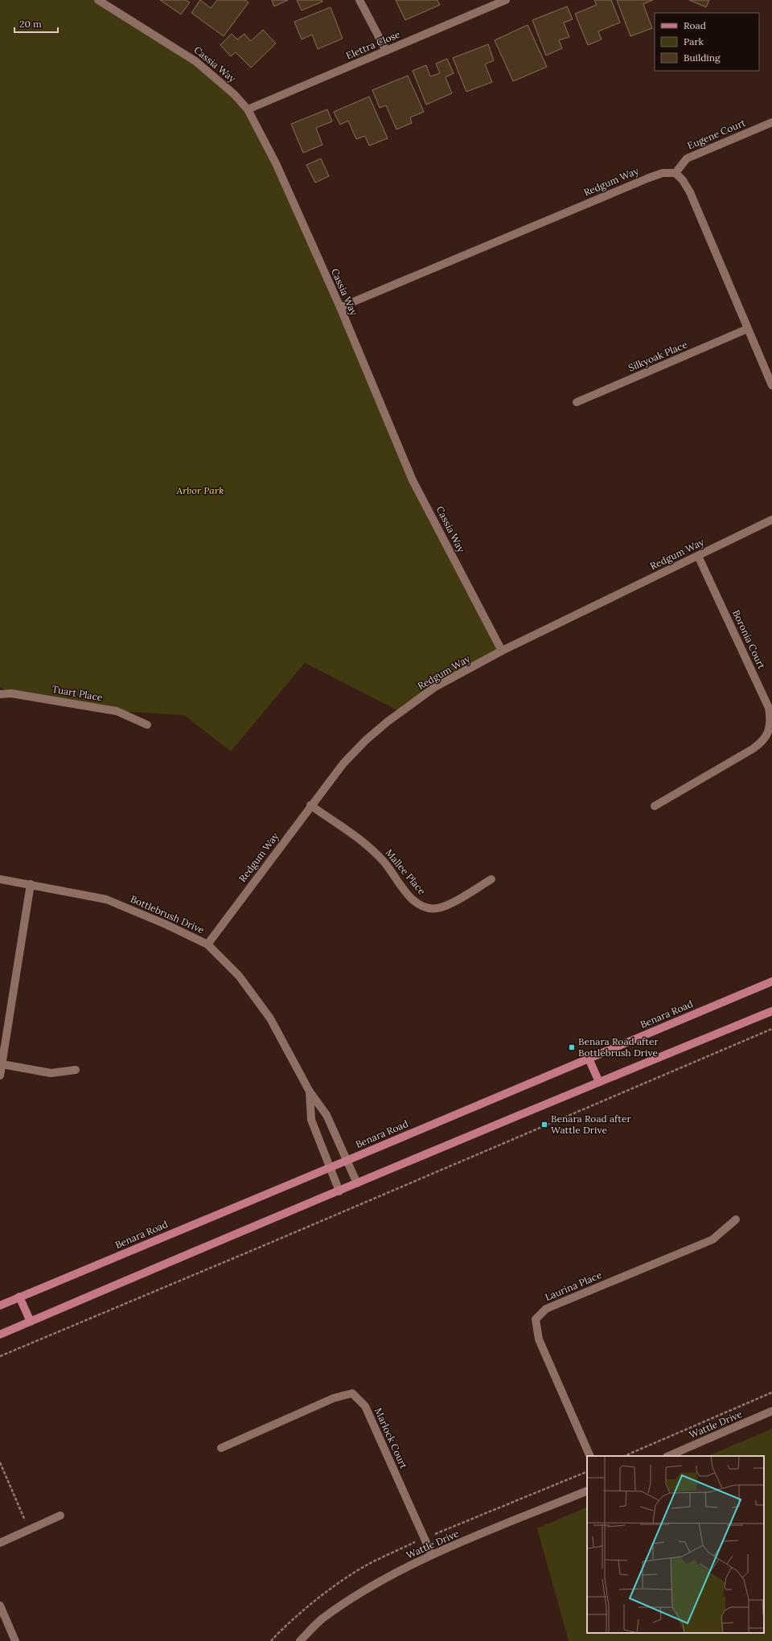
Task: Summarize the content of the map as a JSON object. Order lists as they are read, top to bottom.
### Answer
{
  "streets": {
    "main road": ["Benara Road"],
    "street": [
      "Elettra Close",
      "Cassia Way",
      "Eugene Court",
      "Redgum Way",
      "Silkyoak Place",
      "Boronia Court",
      "Tuart Place",
      "Mallee Place",
      "Bottlebrush Drive",
      "Laurina Place",
      "Wattle Drive",
      "Marlock Court"
    ]
  },
  "crossings": [
    ["Elettra Close", "Cassia Way"],
    ["Cassia Way", "Redgum Way"],
    ["Eugene Court", "Redgum Way"],
    ["Redgum Way", "Boronia Court"],
    ["Redgum Way", "Mallee Place"],
    ["Redgum Way", "Bottlebrush Drive"],
    ["Bottlebrush Drive", "Benara Road"],
    ["Wattle Drive", "Marlock Court"]
  ],
  "parks": ["Arbor Park"],
  "places": {
    "transit": ["Benara Road after Bottlebrush Drive", "Benara Road after Wattle Drive"]
  },
  "legend": ["Road", "Park", "Building"],
  "scale_bar": "20 m"
}
